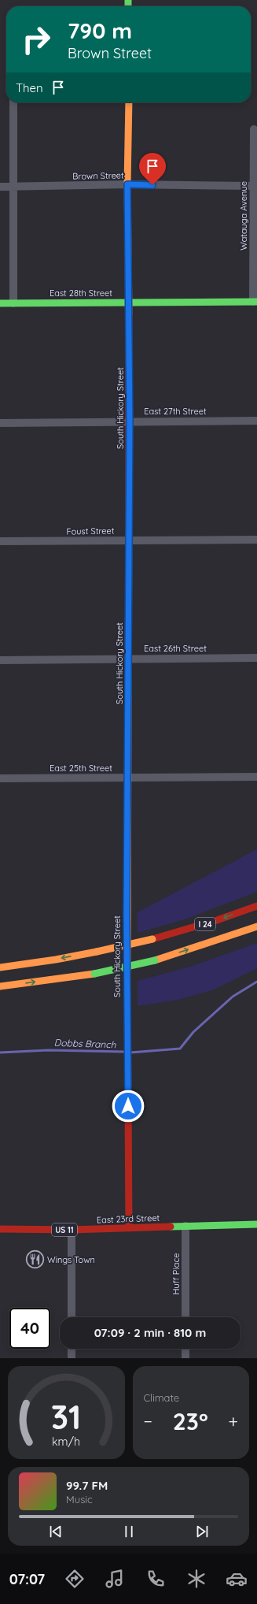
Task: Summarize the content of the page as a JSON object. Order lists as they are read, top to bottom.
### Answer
{
  "streets": {
    "main road": [
      "East 28th Street",
      "South Hickory Street",
      "I 24",
      "East 23rd Street",
      "US 11"
    ],
    "street": [
      "Brown Street",
      "Watauga Avenue",
      "East 27th Street",
      "Foust Street",
      "East 26th Street",
      "East 25th Street",
      "Huff Place"
    ]
  },
  "crossings": [
    ["Brown Street", "Watauga Avenue"],
    ["Brown Street", "South Hickory Street"],
    ["Watauga Avenue", "East 28th Street"],
    ["East 28th Street", "South Hickory Street"],
    ["South Hickory Street", "East 27th Street"],
    ["South Hickory Street", "Foust Street"],
    ["South Hickory Street", "East 26th Street"],
    ["South Hickory Street", "East 25th Street"],
    ["South Hickory Street", "East 23rd Street"],
    ["East 23rd Street", "Huff Place"]
  ],
  "water": ["Dobbs Branch"],
  "places": {
    "restaurant": ["Wings Town"]
  },
  "page": {
    "turn": ["790 m", "Brown Street"],
    "then": "Then",
    "limit": "40",
    "trip": "07:09 · 2 min · 810 m",
    "tile": "Climate",
    "heat": ["−", "23°", "+"],
    "song": ["99.7 FM", "Music"],
    "tabs": "07:07",
    "gauge": ["31", "km/h"]
  }
}
